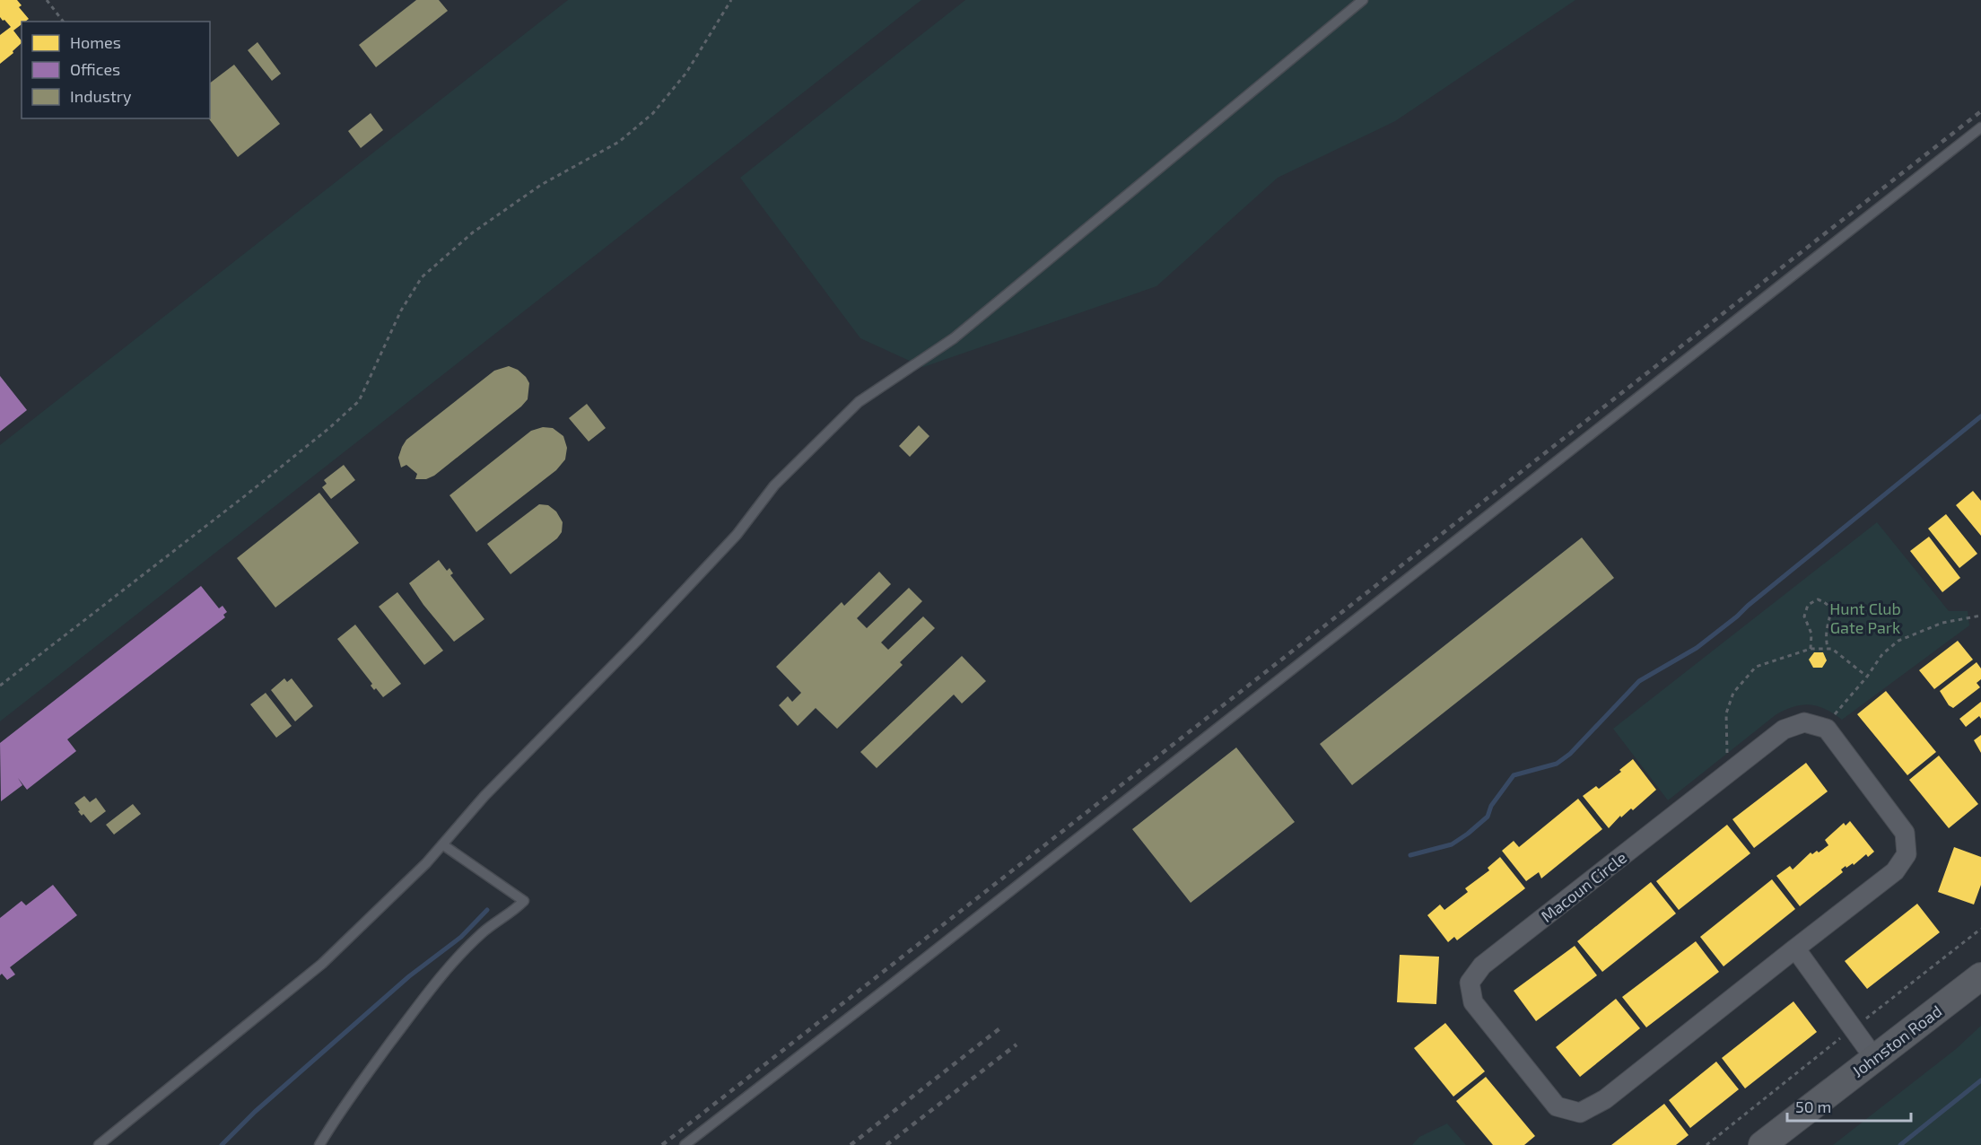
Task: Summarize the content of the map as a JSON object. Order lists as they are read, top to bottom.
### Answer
{
  "streets": {
    "street": ["Macoun Circle", "Johnston Road"]
  },
  "parks": ["Hunt Club Gate Park"],
  "legend": ["Homes", "Offices", "Industry"],
  "scale_bar": "50 m"
}
